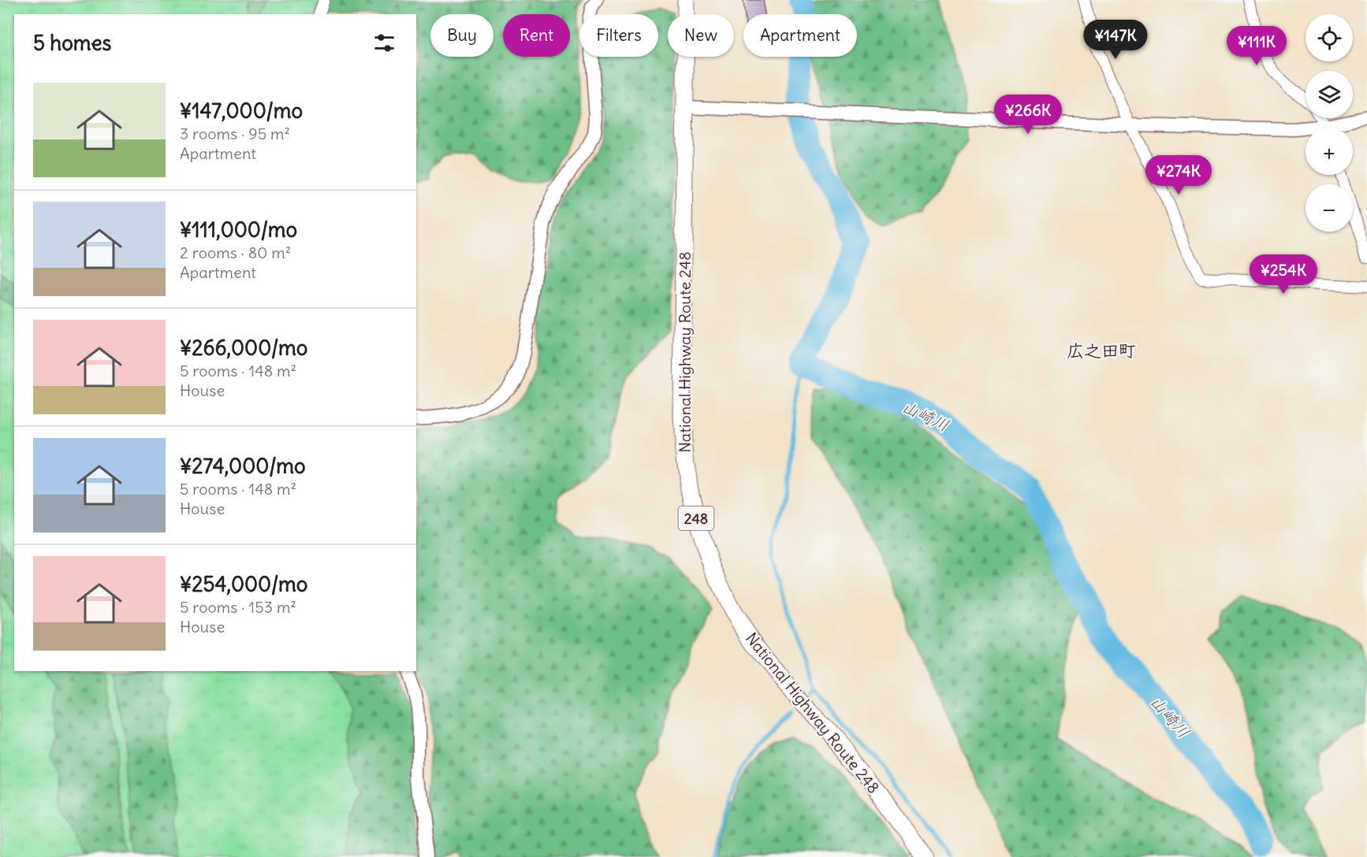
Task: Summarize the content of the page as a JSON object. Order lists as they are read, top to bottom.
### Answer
{
  "streets": {
    "highway": ["National Highway Route 248", "248"]
  },
  "districts": ["広之田町"],
  "water": ["山崎川"],
  "page": {
    "map_buttons": ["+", "−"],
    "chip": [
      "Buy",
      "Rent",
      "Filters",
      "New",
      "Apartment"
    ],
    "heading": "5 homes",
    "price": [
      "¥147K",
      "¥111K",
      "¥266K",
      "¥274K",
      "¥254K"
    ],
    "list": [
      {
        "name": "¥147,000/mo",
        "note": "3 rooms · 95 m² · Apartment"
      },
      {
        "name": "¥111,000/mo",
        "note": "2 rooms · 80 m² · Apartment"
      },
      {
        "name": "¥266,000/mo",
        "note": "5 rooms · 148 m² · House"
      },
      {
        "name": "¥274,000/mo",
        "note": "5 rooms · 148 m² · House"
      },
      {
        "name": "¥254,000/mo",
        "note": "5 rooms · 153 m² · House"
      }
    ]
  }
}
